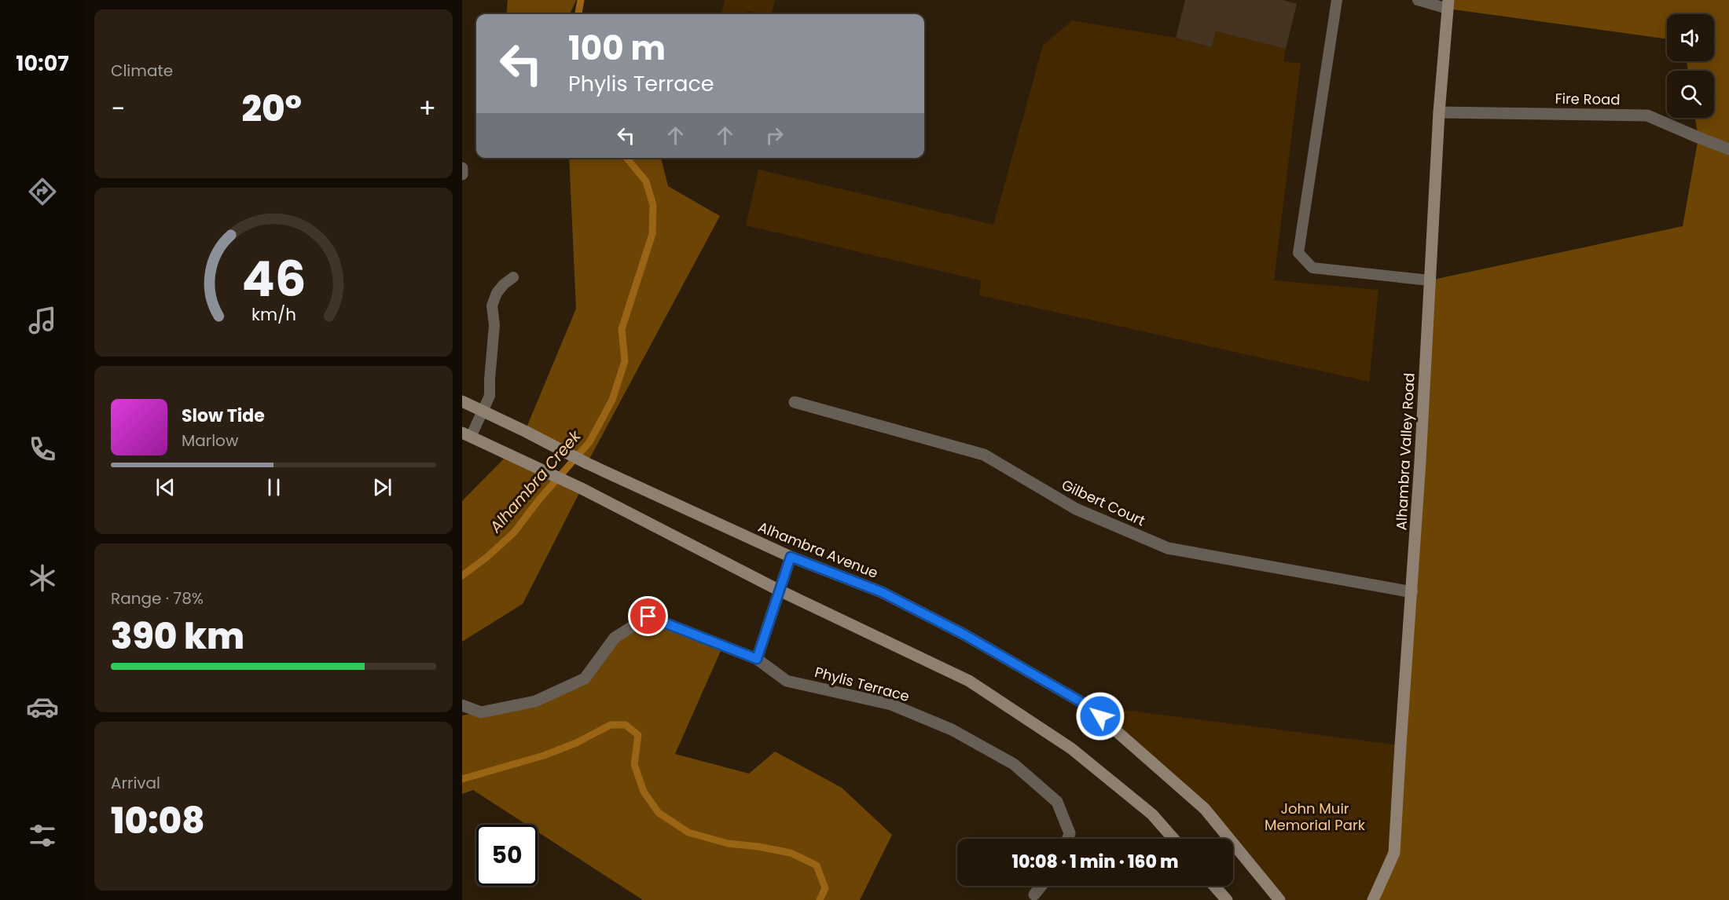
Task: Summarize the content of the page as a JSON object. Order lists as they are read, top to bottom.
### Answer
{
  "streets": {
    "main road": ["Alhambra Valley Road", "Alhambra Avenue"],
    "street": ["Fire Road", "Gilbert Court", "Phylis Terrace"]
  },
  "crossings": [
    ["Fire Road", "Alhambra Valley Road"],
    ["Alhambra Valley Road", "Gilbert Court"]
  ],
  "water": ["Alhambra Creek"],
  "parks": ["John Muir Memorial Park"],
  "page": {
    "tabs": "10:07",
    "tile": [
      "Climate",
      ["Range · 78%", "390 km"],
      ["Arrival", "10:08"]
    ],
    "turn": ["100 m", "Phylis Terrace"],
    "heat": ["−", "20°", "+"],
    "song": ["Slow Tide", "Marlow"],
    "limit": "50",
    "trip": "10:08 · 1 min · 160 m",
    "gauge": ["46", "km/h"]
  }
}
